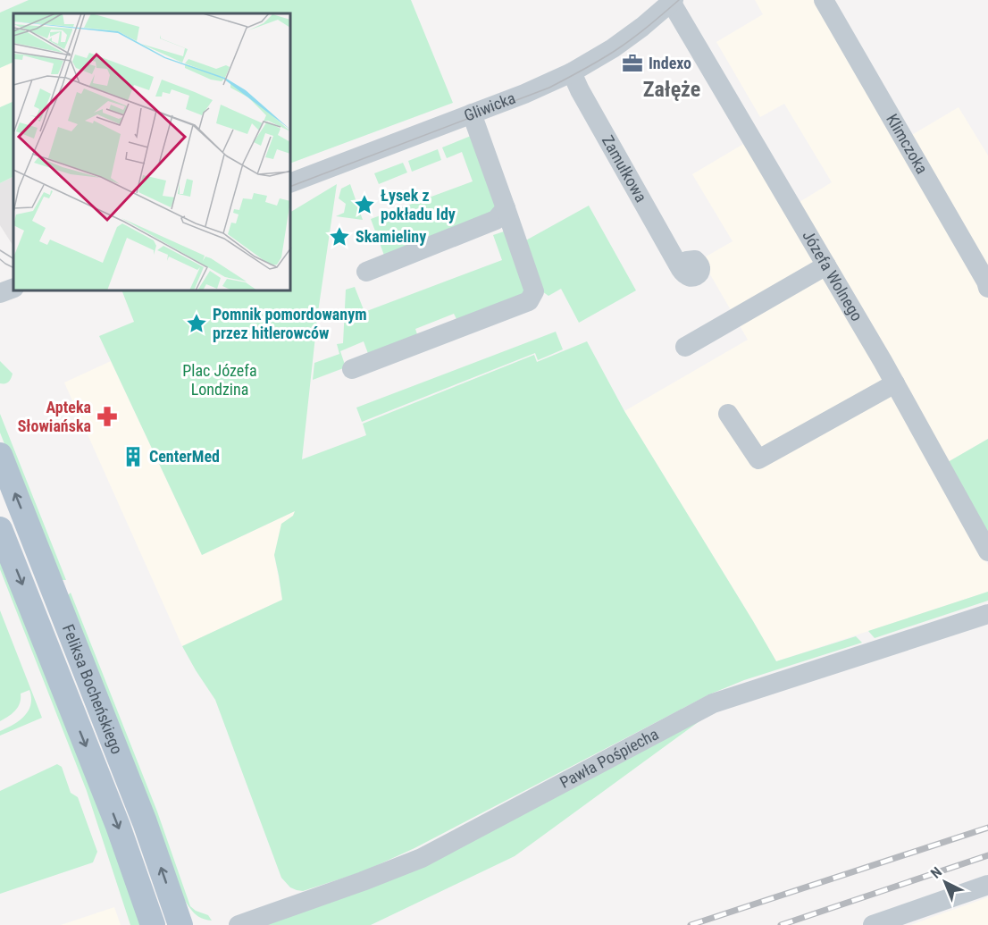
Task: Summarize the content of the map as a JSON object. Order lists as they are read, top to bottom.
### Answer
{
  "streets": {
    "main road": ["Feliksa Bocheńskiego"],
    "street": [
      "Gliwicka",
      "Klimczoka",
      "Zamułkowa",
      "Józefa Wolnego",
      "Pawła Pośpiecha"
    ]
  },
  "crossings": [
    ["Gliwicka", "Zamułkowa"],
    ["Gliwicka", "Józefa Wolnego"]
  ],
  "districts": ["Załęże"],
  "parks": ["Plac Józefa Londzina"],
  "places": {
    "office": ["Indexo"],
    "place": ["Łysek z pokładu Idy", "Skamieliny", "Pomnik pomordowanym przez hitlerowców"],
    "pharmacy": ["Apteka Słowiańska"],
    "building": ["CenterMed"]
  },
  "north": "top left"
}
